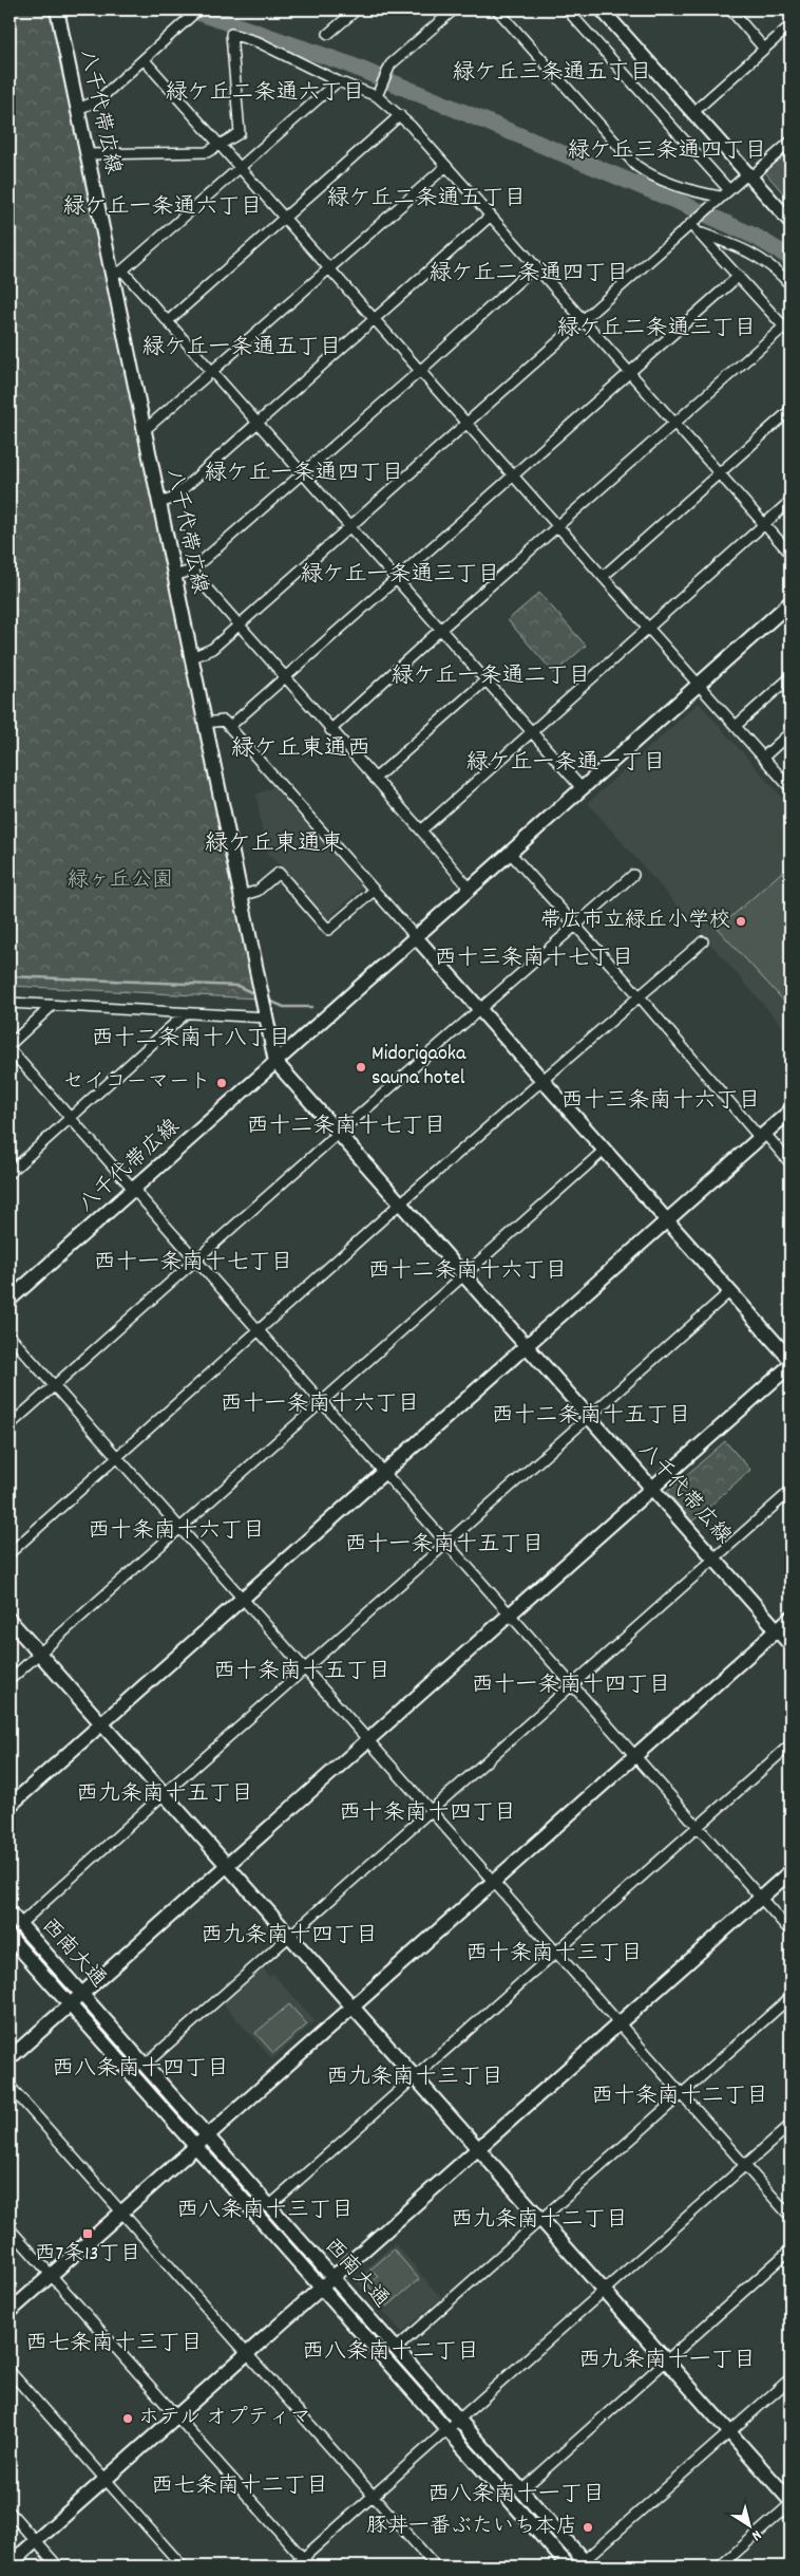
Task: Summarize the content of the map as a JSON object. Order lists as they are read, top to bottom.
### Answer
{
  "streets": {
    "street": ["八千代帯広線", "西南大通"]
  },
  "districts": [
    "緑ケ丘三条通五丁目",
    "緑ケ丘二条通六丁目",
    "緑ケ丘三条通四丁目",
    "緑ケ丘二条通五丁目",
    "緑ケ丘一条通六丁目",
    "緑ケ丘二条通四丁目",
    "緑ケ丘二条通三丁目",
    "緑ケ丘一条通五丁目",
    "緑ケ丘一条通四丁目",
    "緑ケ丘一条通三丁目",
    "緑ケ丘一条通二丁目",
    "緑ケ丘東通西",
    "緑ケ丘一条通一丁目",
    "緑ケ丘東通東",
    "西十三条南十七丁目",
    "西十二条南十八丁目",
    "西十三条南十六丁目",
    "西十二条南十七丁目",
    "西十一条南十七丁目",
    "西十二条南十六丁目",
    "西十一条南十六丁目",
    "西十二条南十五丁目",
    "西十条南十六丁目",
    "西十一条南十五丁目",
    "西十条南十五丁目",
    "西十一条南十四丁目",
    "西九条南十五丁目",
    "西十条南十四丁目",
    "西九条南十四丁目",
    "西十条南十三丁目",
    "西八条南十四丁目",
    "西九条南十三丁目",
    "西十条南十二丁目",
    "西八条南十三丁目",
    "西九条南十二丁目",
    "西七条南十三丁目",
    "西八条南十二丁目",
    "西九条南十一丁目",
    "西七条南十二丁目",
    "西八条南十一丁目"
  ],
  "parks": ["緑ヶ丘公園"],
  "places": {
    "other": [
      "帯広市立緑丘小学校",
      "Midorigaoka sauna hotel",
      "セイコーマート",
      "ホテル オプティマ",
      "豚丼一番ぶたいち本店"
    ],
    "transit": ["西7条13丁目"]
  },
  "north": "bottom right"
}
